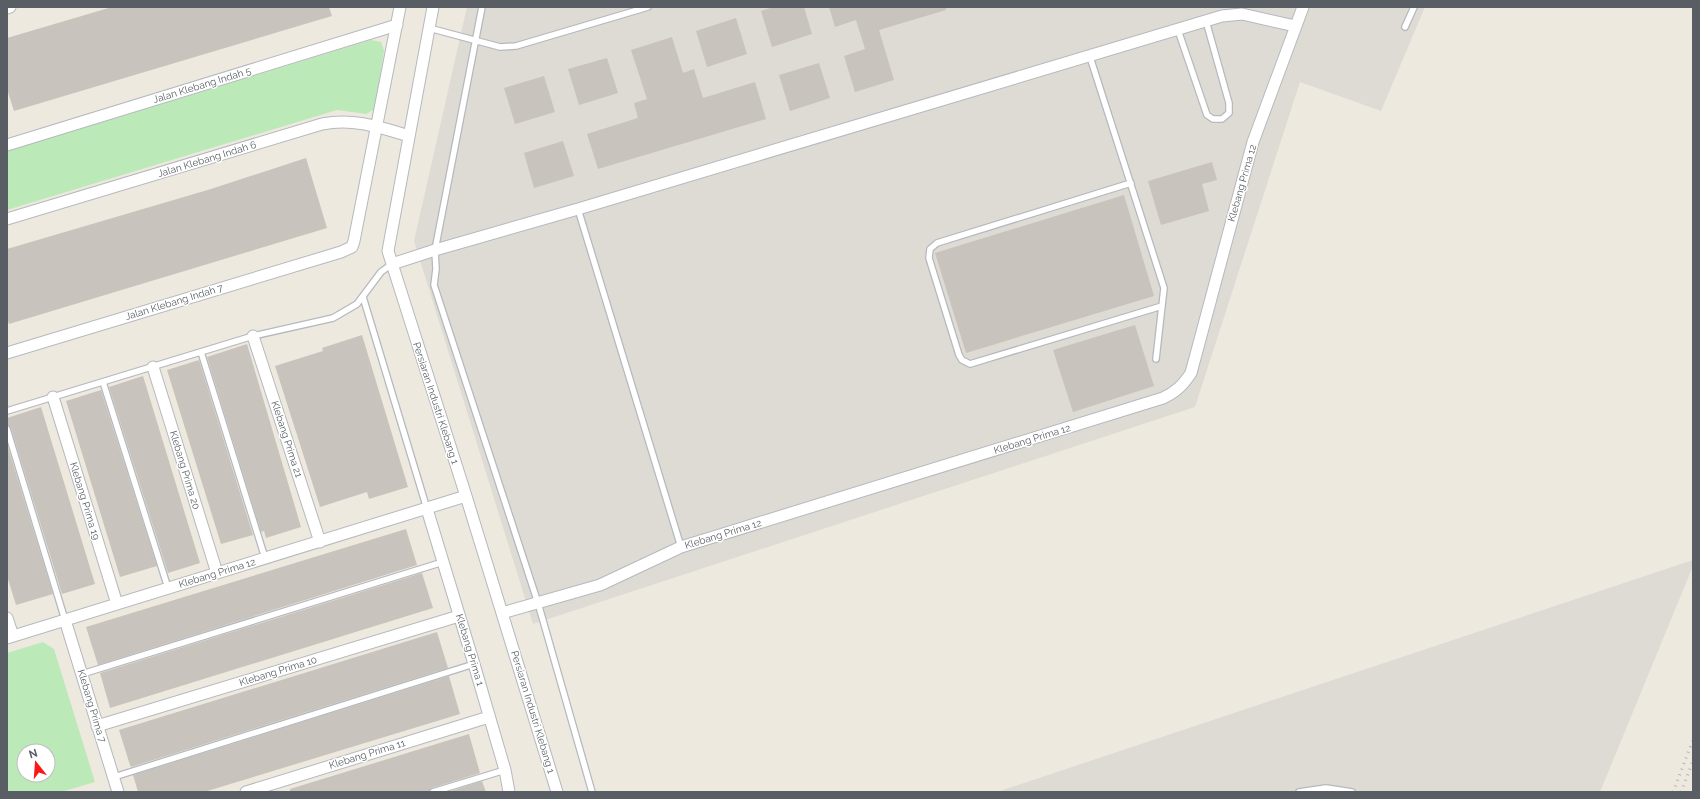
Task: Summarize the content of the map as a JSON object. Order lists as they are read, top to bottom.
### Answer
{
  "streets": {
    "street": [
      "Jalan Klebang Indah 5",
      "Jalan Klebang Indah 6",
      "Klebang Prima 12",
      "Jalan Klebang Indah 7",
      "Persiaran Industri Klebang 1",
      "Klebang Prima 21",
      "Klebang Prima 20",
      "Klebang Prima 19",
      "Klebang Prima 1",
      "Klebang Prima 10",
      "Klebang Prima 7",
      "Klebang Prima 11"
    ]
  },
  "crossings": [
    ["Jalan Klebang Indah 6", "Jalan Klebang Indah 7"],
    ["Jalan Klebang Indah 6", "Persiaran Industri Klebang 1"],
    ["Klebang Prima 12", "Persiaran Industri Klebang 1"],
    ["Klebang Prima 12", "Klebang Prima 21"],
    ["Klebang Prima 12", "Klebang Prima 20"],
    ["Klebang Prima 12", "Klebang Prima 19"],
    ["Klebang Prima 12", "Klebang Prima 1"],
    ["Klebang Prima 12", "Klebang Prima 7"],
    ["Klebang Prima 1", "Klebang Prima 10"],
    ["Klebang Prima 1", "Klebang Prima 11"],
    ["Klebang Prima 10", "Klebang Prima 7"]
  ],
  "north": "top"
}
